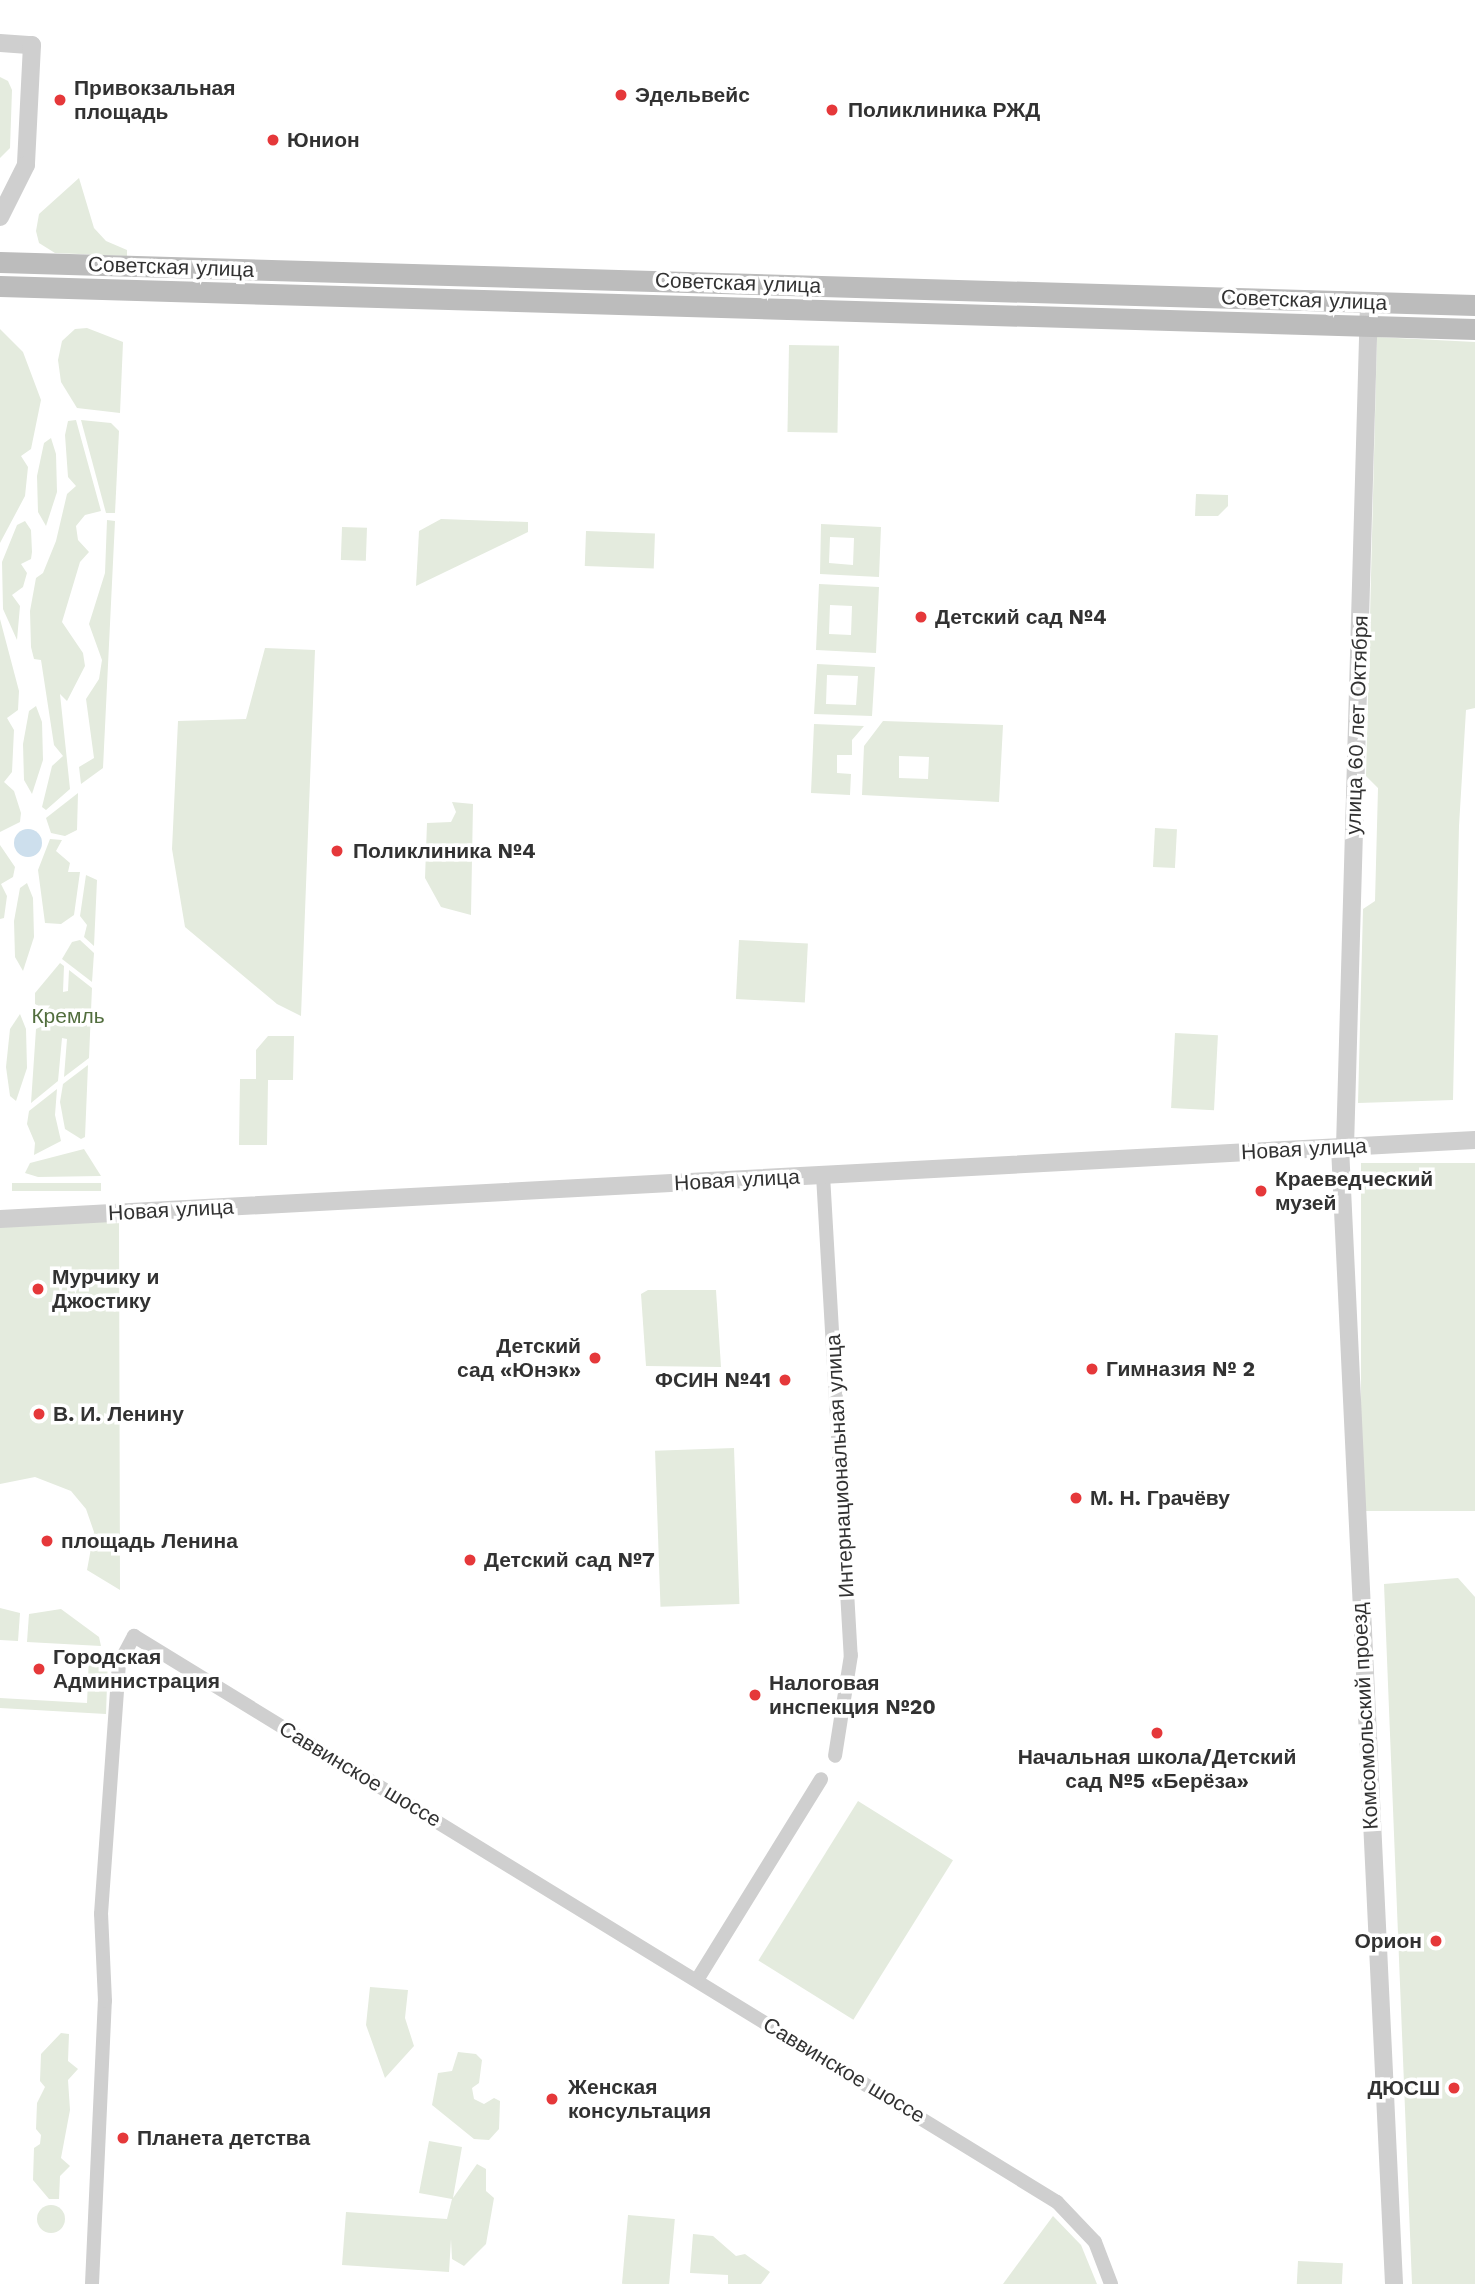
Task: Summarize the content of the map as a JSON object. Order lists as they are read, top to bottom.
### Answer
{
  "streets": {
    "main road": ["Советская улица"],
    "street": [
      "улица 60 лет Октября",
      "Новая улица",
      "Интернациональная улица",
      "Комсомольский проезд",
      "Саввинское шоссе"
    ]
  },
  "crossings": [
    ["Советская улица", "улица 60 лет Октября"],
    ["улица 60 лет Октября", "Новая улица"],
    ["улица 60 лет Октября", "Комсомольский проезд"],
    ["Новая улица", "Интернациональная улица"],
    ["Новая улица", "Комсомольский проезд"]
  ],
  "parks": ["Кремль"],
  "places": [
    "Эдельвейс",
    "Привокзальная площадь",
    "Поликлиника РЖД",
    "Юнион",
    "Детский сад №4",
    "Поликлиника №4",
    "Краеведческий музей",
    "Мурчику и Джостику",
    "Детский сад «Юнэк»",
    "Гимназия № 2",
    "ФСИН №41",
    "В. И. Ленину",
    "М. Н. Грачёву",
    "площадь Ленина",
    "Детский сад №7",
    "Городская Администрация",
    "Налоговая инспекция №20",
    "Начальная школа/Детский сад №5 «Берёза»",
    "Орион",
    "ДЮСШ",
    "Женская консультация",
    "Планета детства"
  ]
}
